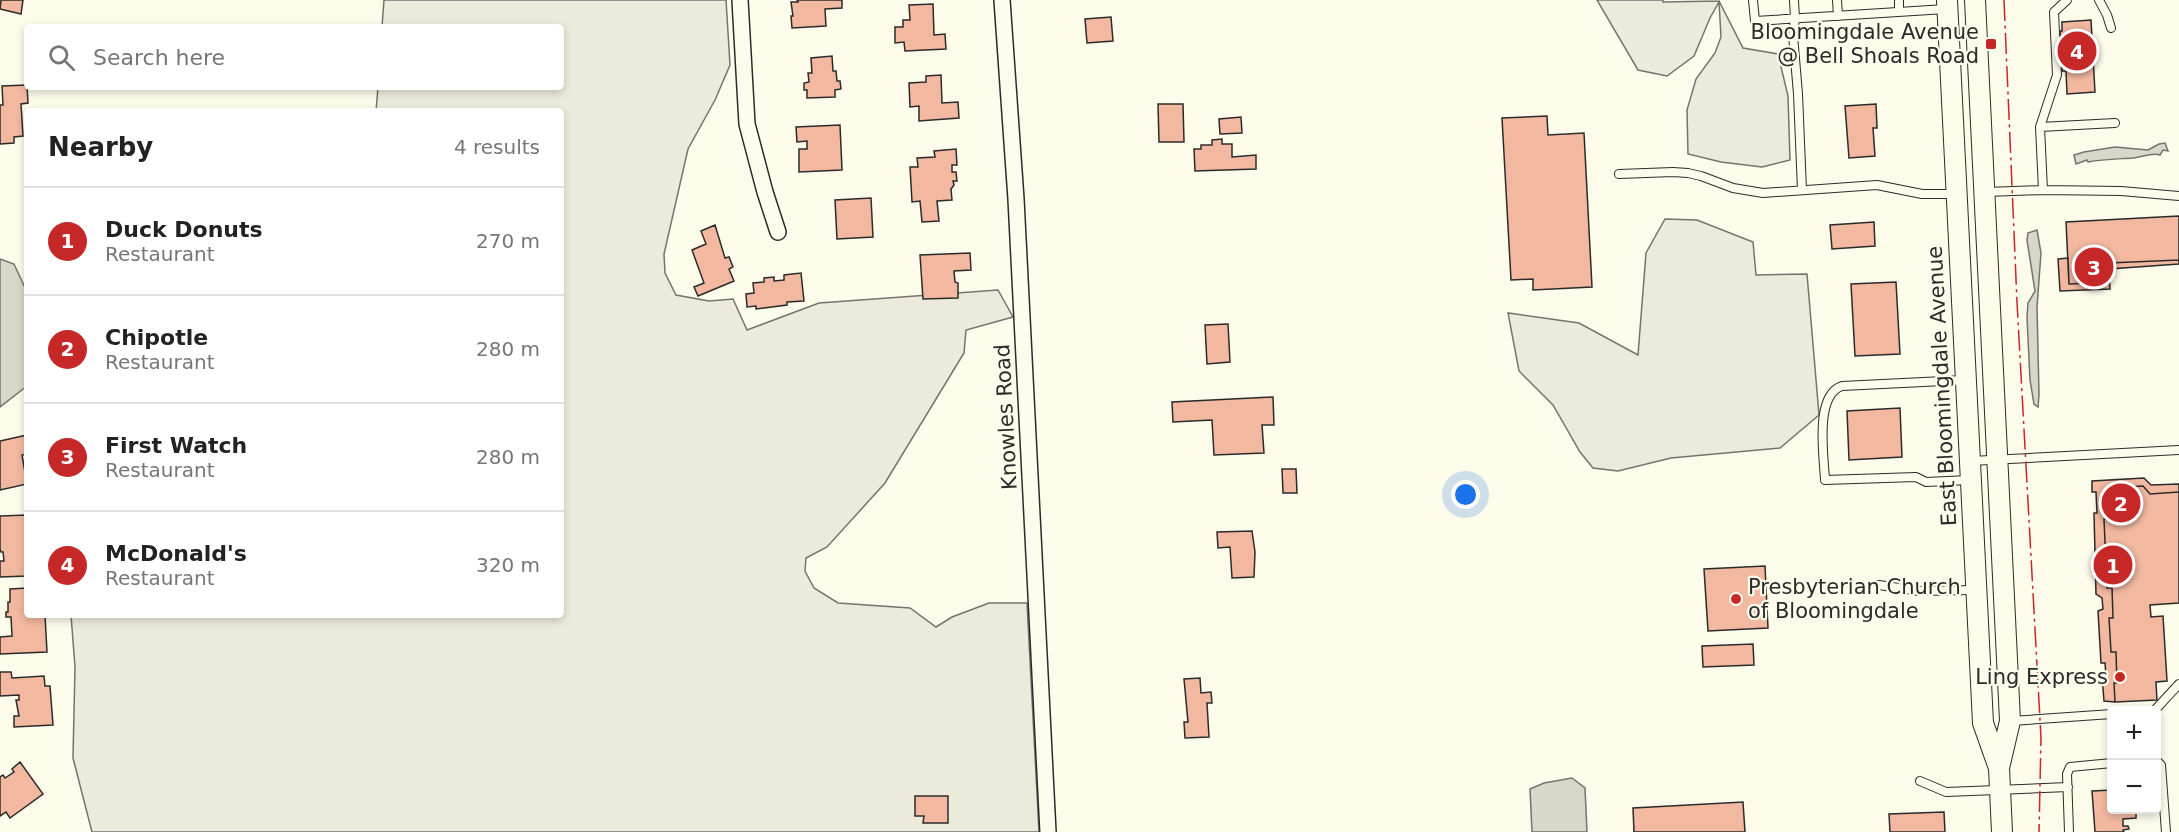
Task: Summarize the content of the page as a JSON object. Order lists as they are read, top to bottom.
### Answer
{
  "streets": {
    "main road": ["East Bloomingdale Avenue"],
    "street": ["Knowles Road"]
  },
  "places": {
    "transit": ["Bloomingdale Avenue @ Bell Shoals Road"],
    "other": ["Presbyterian Church of Bloomingdale", "Ling Express"]
  },
  "page": {
    "search": "Search here",
    "pins": [
      "4",
      "3",
      "2",
      "1"
    ],
    "heading": ["Nearby", "4 results"],
    "list": [
      {
        "mark": "1",
        "name": "Duck Donuts",
        "note": "Restaurant",
        "value": "270 m"
      },
      {
        "mark": "2",
        "name": "Chipotle",
        "note": "Restaurant",
        "value": "280 m"
      },
      {
        "mark": "3",
        "name": "First Watch",
        "note": "Restaurant",
        "value": "280 m"
      },
      {
        "mark": "4",
        "name": "McDonald's",
        "note": "Restaurant",
        "value": "320 m"
      }
    ],
    "map_buttons": ["+", "−"]
  }
}
